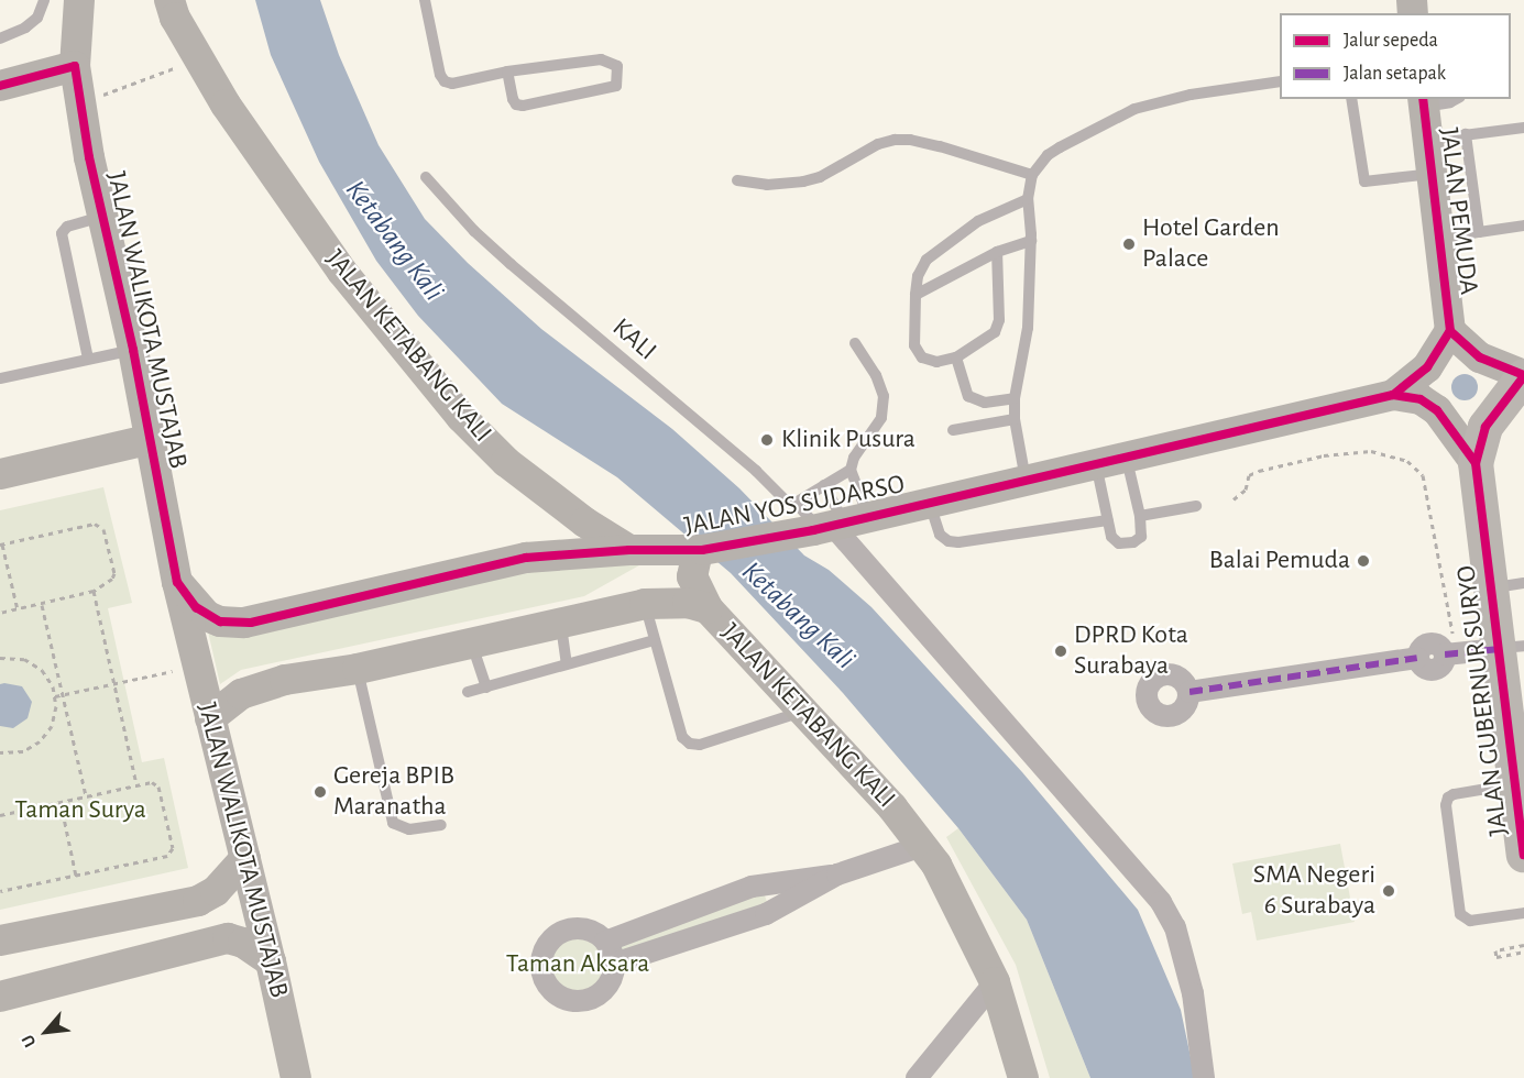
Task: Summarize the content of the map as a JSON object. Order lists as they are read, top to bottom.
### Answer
{
  "streets": {
    "main road": [
      "JALAN PEMUDA",
      "JALAN WALIKOTA MUSTAJAB",
      "JALAN KETABANG KALI",
      "JALAN YOS SUDARSO",
      "JALAN GUBERNUR SURYO"
    ],
    "lane": ["KALI"]
  },
  "crossings": [
    ["JALAN PEMUDA", "JALAN YOS SUDARSO"],
    ["JALAN PEMUDA", "JALAN GUBERNUR SURYO"],
    ["JALAN WALIKOTA MUSTAJAB", "JALAN YOS SUDARSO"],
    ["KALI", "JALAN YOS SUDARSO"],
    ["JALAN KETABANG KALI", "JALAN YOS SUDARSO"],
    ["JALAN YOS SUDARSO", "JALAN GUBERNUR SURYO"]
  ],
  "water": ["Ketabang Kali"],
  "parks": ["Taman Surya", "Taman Aksara"],
  "places": [
    "Hotel Garden Palace",
    "Klinik Pusura",
    "Balai Pemuda",
    "DPRD Kota Surabaya",
    "Gereja BPIB Maranatha",
    "SMA Negeri 6 Surabaya"
  ],
  "legend": ["Jalur sepeda", "Jalan setapak"],
  "north": "bottom left"
}
